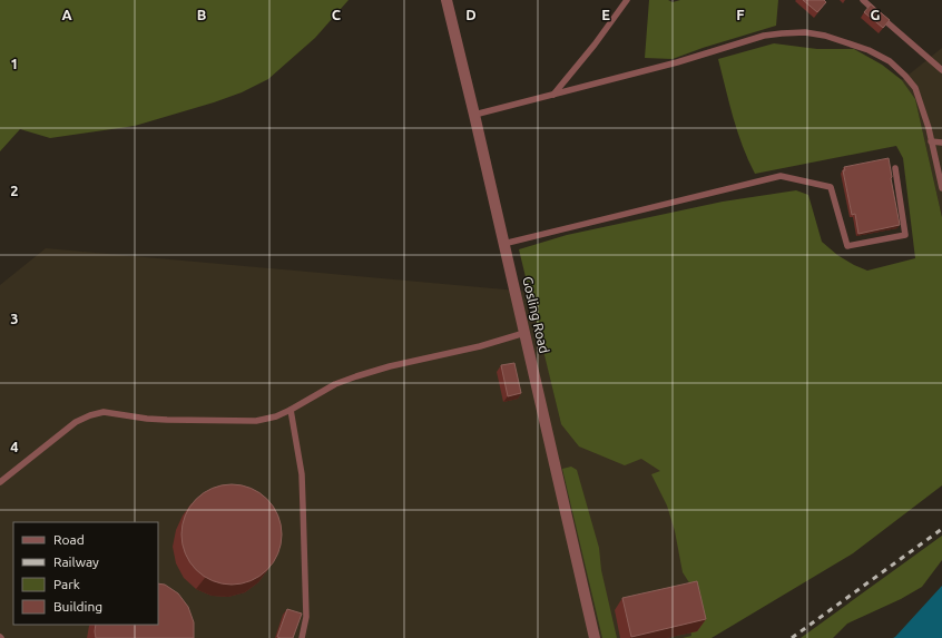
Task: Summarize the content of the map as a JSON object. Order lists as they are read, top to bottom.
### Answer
{
  "streets": {
    "street": ["Gosling Road"]
  },
  "legend": [
    "Road",
    "Railway",
    "Park",
    "Building"
  ],
  "grid": {
    "columns": [
      "A",
      "B",
      "C",
      "D",
      "E",
      "F",
      "G"
    ],
    "rows": [
      "1",
      "2",
      "3",
      "4"
    ]
  }
}
